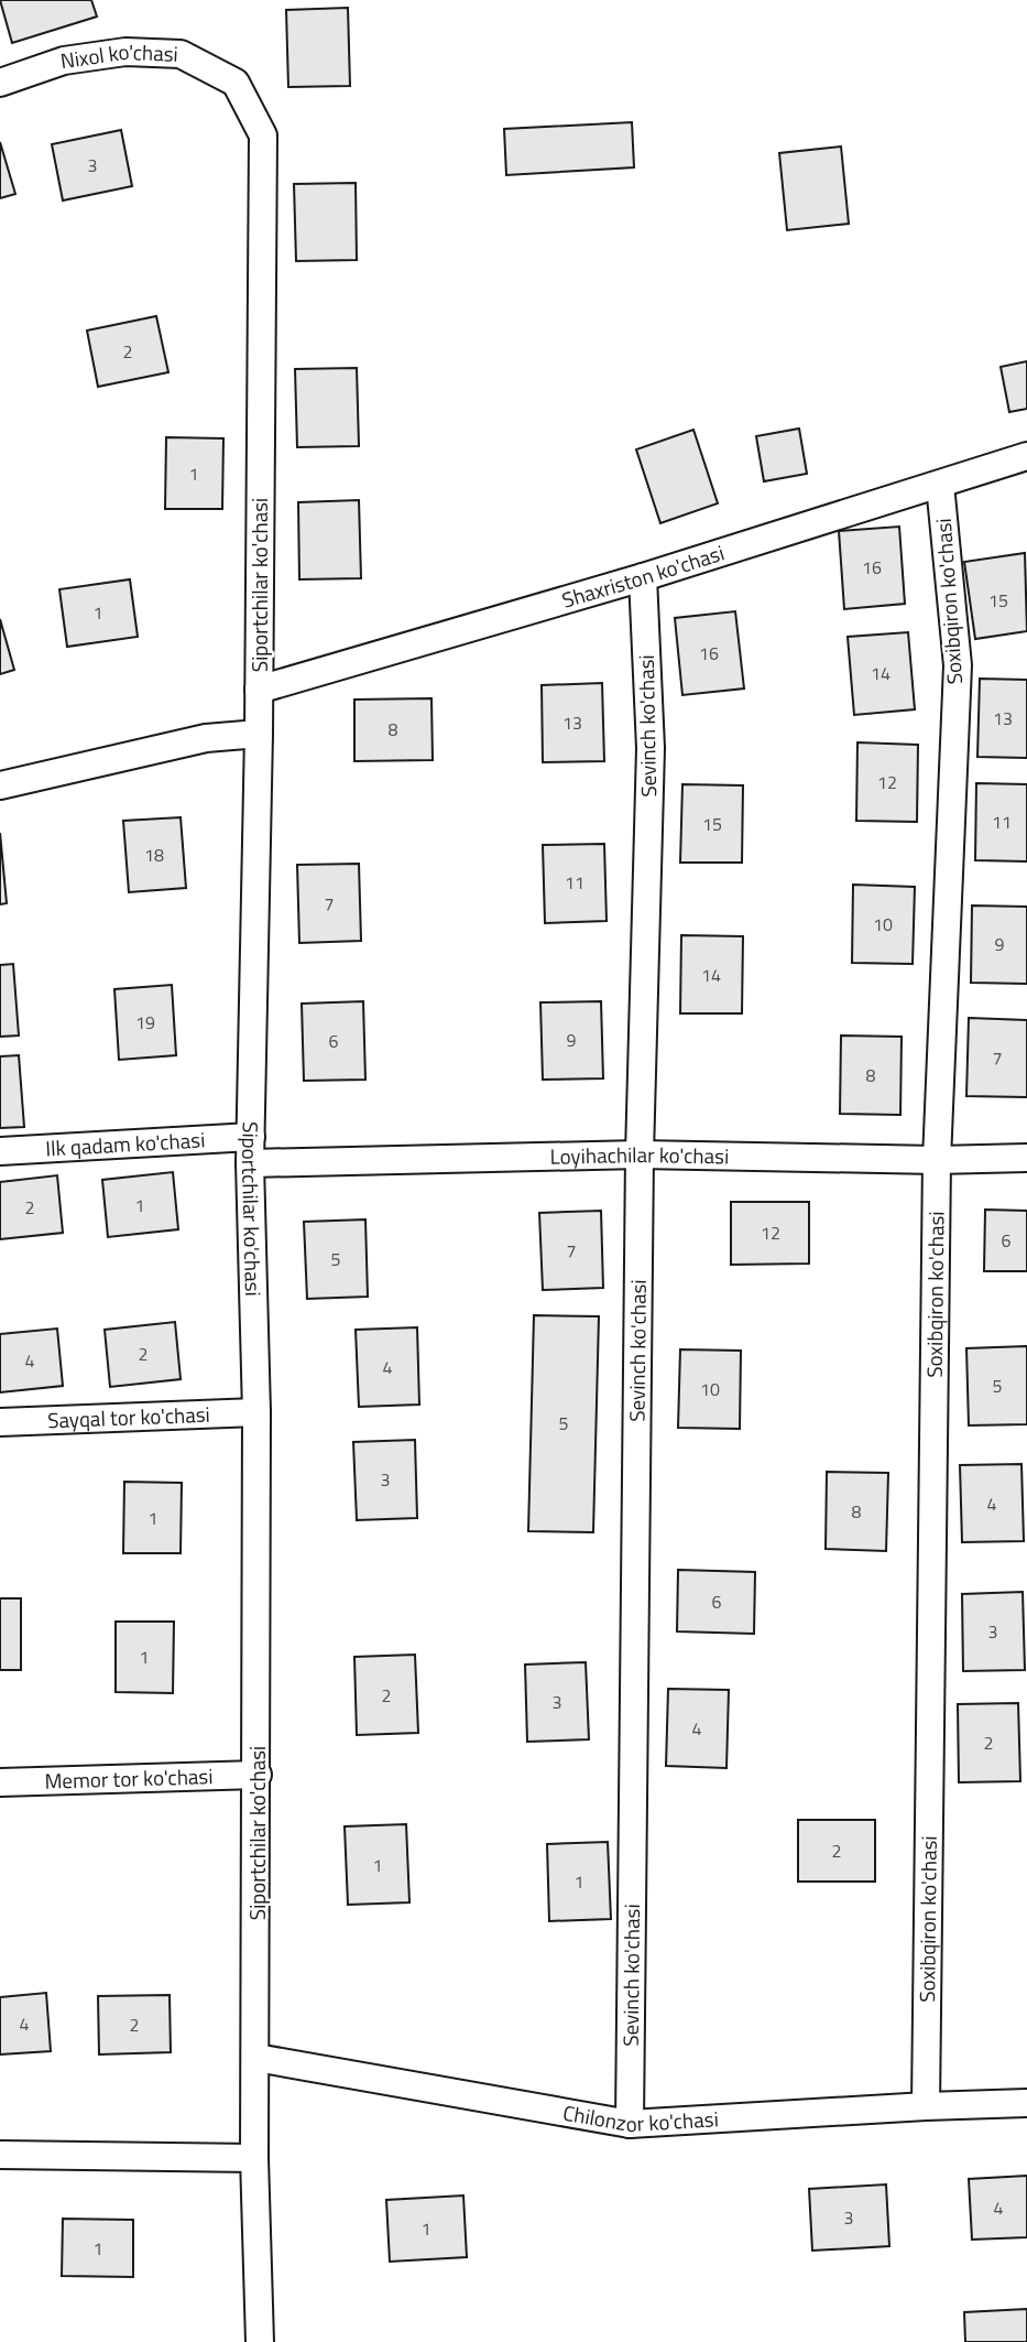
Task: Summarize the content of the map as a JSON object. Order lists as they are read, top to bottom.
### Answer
{
  "streets": {
    "street": [
      "Nixol ko'chasi",
      "Shaxriston ko'chasi",
      "Siportchilar ko'chasi",
      "Soxibqiron ko'chasi",
      "Sevinch ko'chasi",
      "Ilk qadam ko'chasi",
      "Loyihachilar ko'chasi",
      "Sayqal tor ko'chasi",
      "Memor tor ko'chasi",
      "Chilonzor ko'chasi"
    ]
  },
  "crossings": [
    ["Nixol ko'chasi", "Siportchilar ko'chasi"],
    ["Shaxriston ko'chasi", "Siportchilar ko'chasi"],
    ["Shaxriston ko'chasi", "Soxibqiron ko'chasi"],
    ["Shaxriston ko'chasi", "Sevinch ko'chasi"],
    ["Siportchilar ko'chasi", "Ilk qadam ko'chasi"],
    ["Siportchilar ko'chasi", "Loyihachilar ko'chasi"],
    ["Siportchilar ko'chasi", "Sayqal tor ko'chasi"],
    ["Siportchilar ko'chasi", "Memor tor ko'chasi"],
    ["Siportchilar ko'chasi", "Chilonzor ko'chasi"],
    ["Soxibqiron ko'chasi", "Loyihachilar ko'chasi"],
    ["Soxibqiron ko'chasi", "Chilonzor ko'chasi"],
    ["Sevinch ko'chasi", "Loyihachilar ko'chasi"],
    ["Sevinch ko'chasi", "Chilonzor ko'chasi"],
    ["Ilk qadam ko'chasi", "Loyihachilar ko'chasi"]
  ],
  "house_numbers": [
    "3",
    "2",
    "1",
    "16",
    "15",
    "1",
    "16",
    "14",
    "13",
    "13",
    "8",
    "12",
    "11",
    "15",
    "18",
    "11",
    "7",
    "10",
    "9",
    "14",
    "19",
    "9",
    "6",
    "7",
    "8",
    "1",
    "2",
    "12",
    "6",
    "7",
    "5",
    "2",
    "4",
    "4",
    "5",
    "10",
    "5",
    "3",
    "4",
    "8",
    "1",
    "6",
    "3",
    "1",
    "2",
    "3",
    "4",
    "2",
    "2",
    "1",
    "1",
    "4",
    "2",
    "4",
    "3",
    "1",
    "1"
  ]
}
